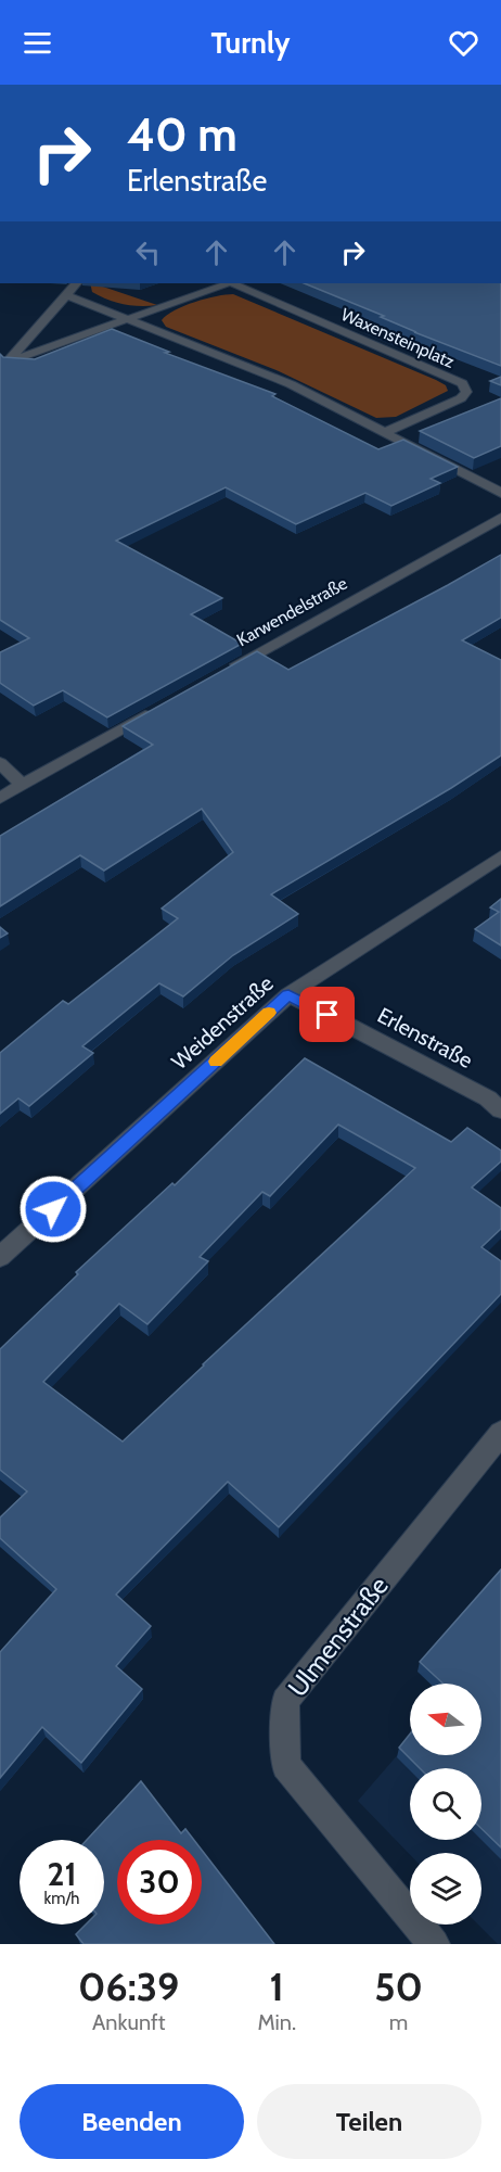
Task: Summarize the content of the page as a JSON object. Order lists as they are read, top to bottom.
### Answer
{
  "streets": {
    "street": [
      "Waxensteinplatz",
      "Karwendelstraße",
      "Weidenstraße",
      "Erlenstraße",
      "Ulmenstraße"
    ]
  },
  "crossings": [
    ["Weidenstraße", "Erlenstraße"]
  ],
  "north": "left",
  "page": {
    "header": "Turnly",
    "turn": ["40 m", "Erlenstraße"],
    "speed": "21 km/h",
    "limit": "30",
    "eta": [
      "06:39",
      "Ankunft",
      "1",
      "Min.",
      "50",
      "m"
    ],
    "buttons": ["Beenden", "Teilen"]
  }
}
